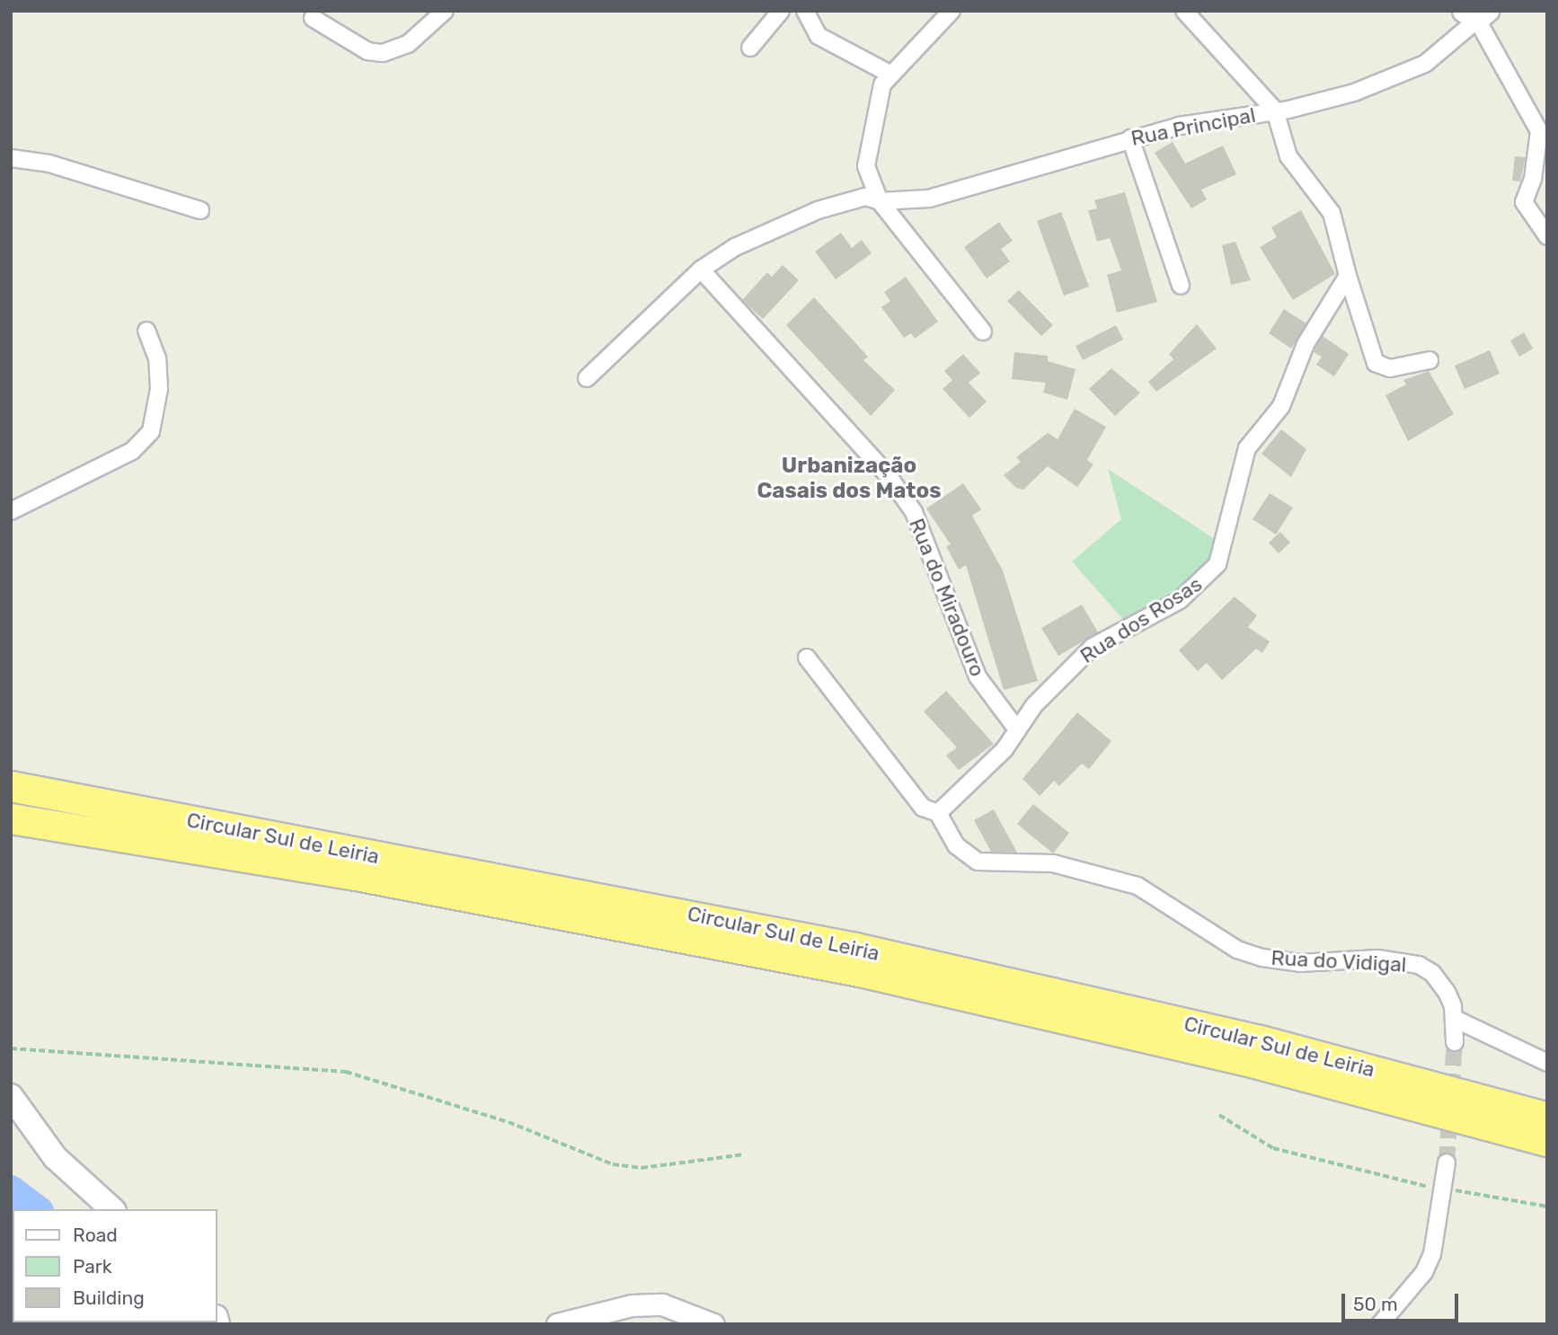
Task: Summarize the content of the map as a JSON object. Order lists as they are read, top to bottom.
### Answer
{
  "streets": {
    "highway": ["Circular Sul de Leiria"],
    "street": [
      "Rua Principal",
      "Rua do Miradouro",
      "Rua dos Rosas",
      "Rua do Vidigal"
    ]
  },
  "crossings": [
    ["Rua Principal", "Rua do Miradouro"],
    ["Rua do Miradouro", "Rua dos Rosas"],
    ["Rua dos Rosas", "Rua do Vidigal"]
  ],
  "districts": ["Urbanização Casais dos Matos"],
  "legend": ["Road", "Park", "Building"],
  "scale_bar": "50 m"
}
